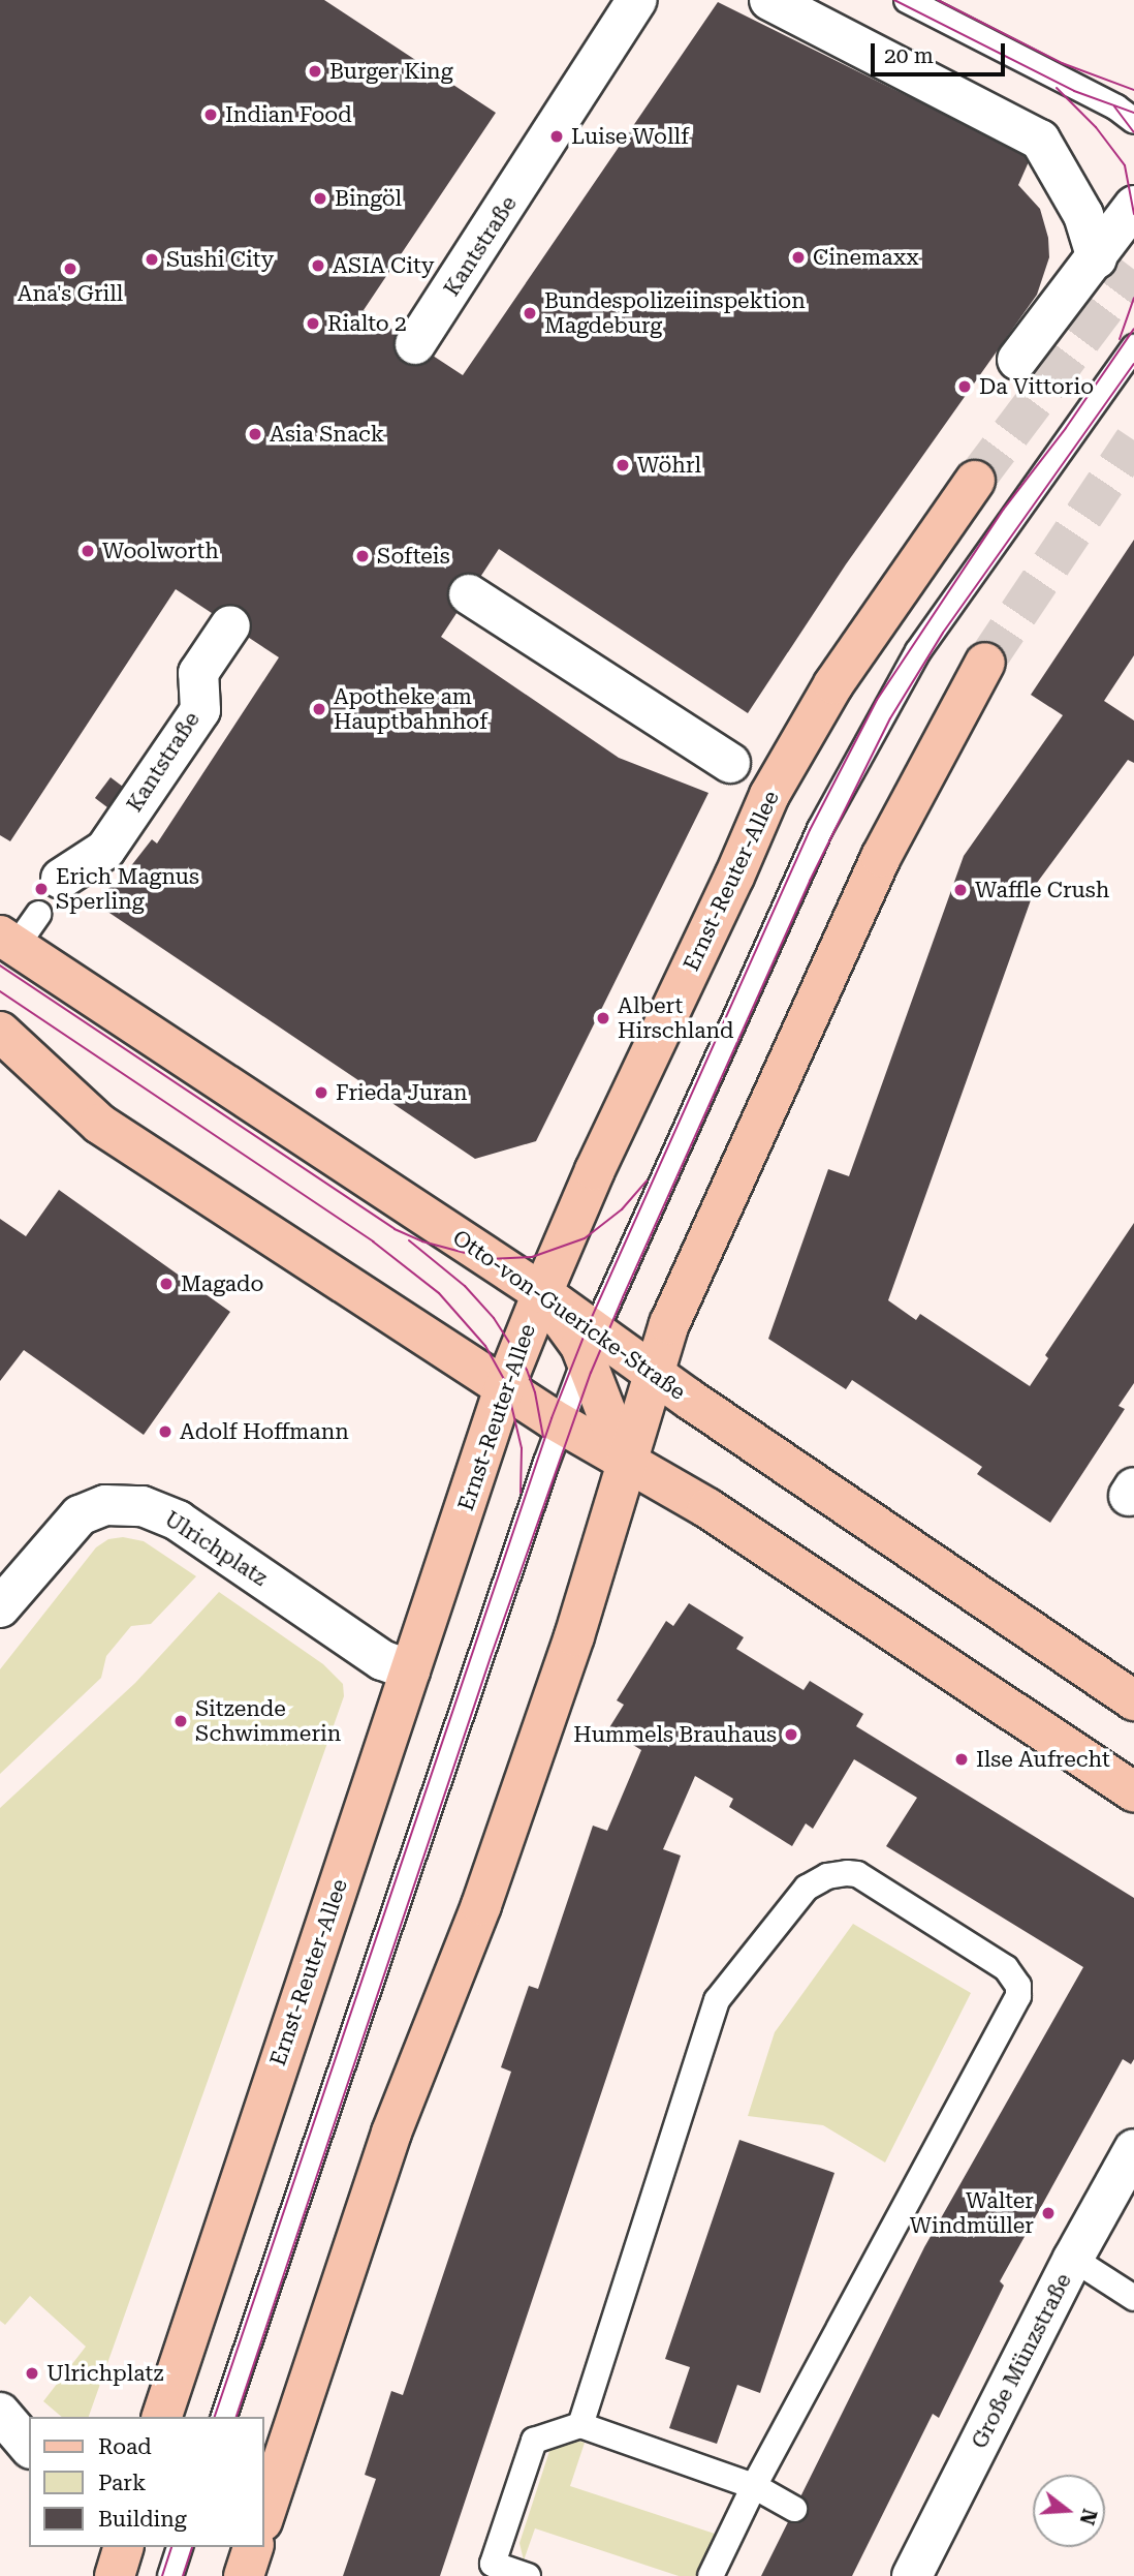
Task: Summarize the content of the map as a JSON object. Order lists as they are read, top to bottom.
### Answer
{
  "streets": {
    "main road": ["Ernst-Reuter-Allee", "Otto-von-Guericke-Straße"],
    "street": ["Kantstraße", "Ulrichplatz", "Große Münzstraße"]
  },
  "crossings": [
    ["Ernst-Reuter-Allee", "Otto-von-Guericke-Straße"],
    ["Ernst-Reuter-Allee", "Ulrichplatz"]
  ],
  "places": [
    "Burger King",
    "Indian Food",
    "Luise Wollf",
    "Bingöl",
    "Cinemaxx",
    "Sushi City",
    "ASIA City",
    "Ana's Grill",
    "Bundespolizeiinspektion Magdeburg",
    "Rialto 2",
    "Da Vittorio",
    "Asia Snack",
    "Wöhrl",
    "Woolworth",
    "Softeis",
    "Apotheke am Hauptbahnhof",
    "Erich Magnus Sperling",
    "Waffle Crush",
    "Albert Hirschland",
    "Frieda Juran",
    "Magado",
    "Adolf Hoffmann",
    "Sitzende Schwimmerin",
    "Hummels Brauhaus",
    "Ilse Aufrecht",
    "Walter Windmüller",
    "Ulrichplatz"
  ],
  "legend": ["Road", "Park", "Building"],
  "scale_bar": "20 m",
  "north": "right"
}
